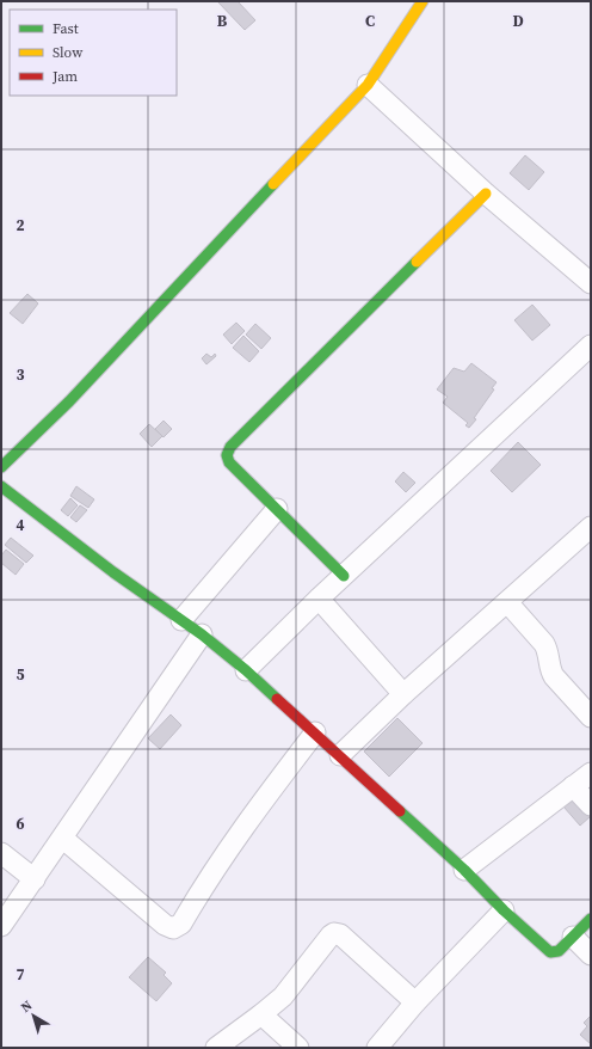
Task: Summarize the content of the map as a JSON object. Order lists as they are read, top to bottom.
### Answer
{
  "legend": ["Fast", "Slow", "Jam"],
  "north": "top left",
  "grid": {
    "columns": ["B", "C", "D"],
    "rows": [
      "2",
      "3",
      "4",
      "5",
      "6",
      "7"
    ]
  }
}
